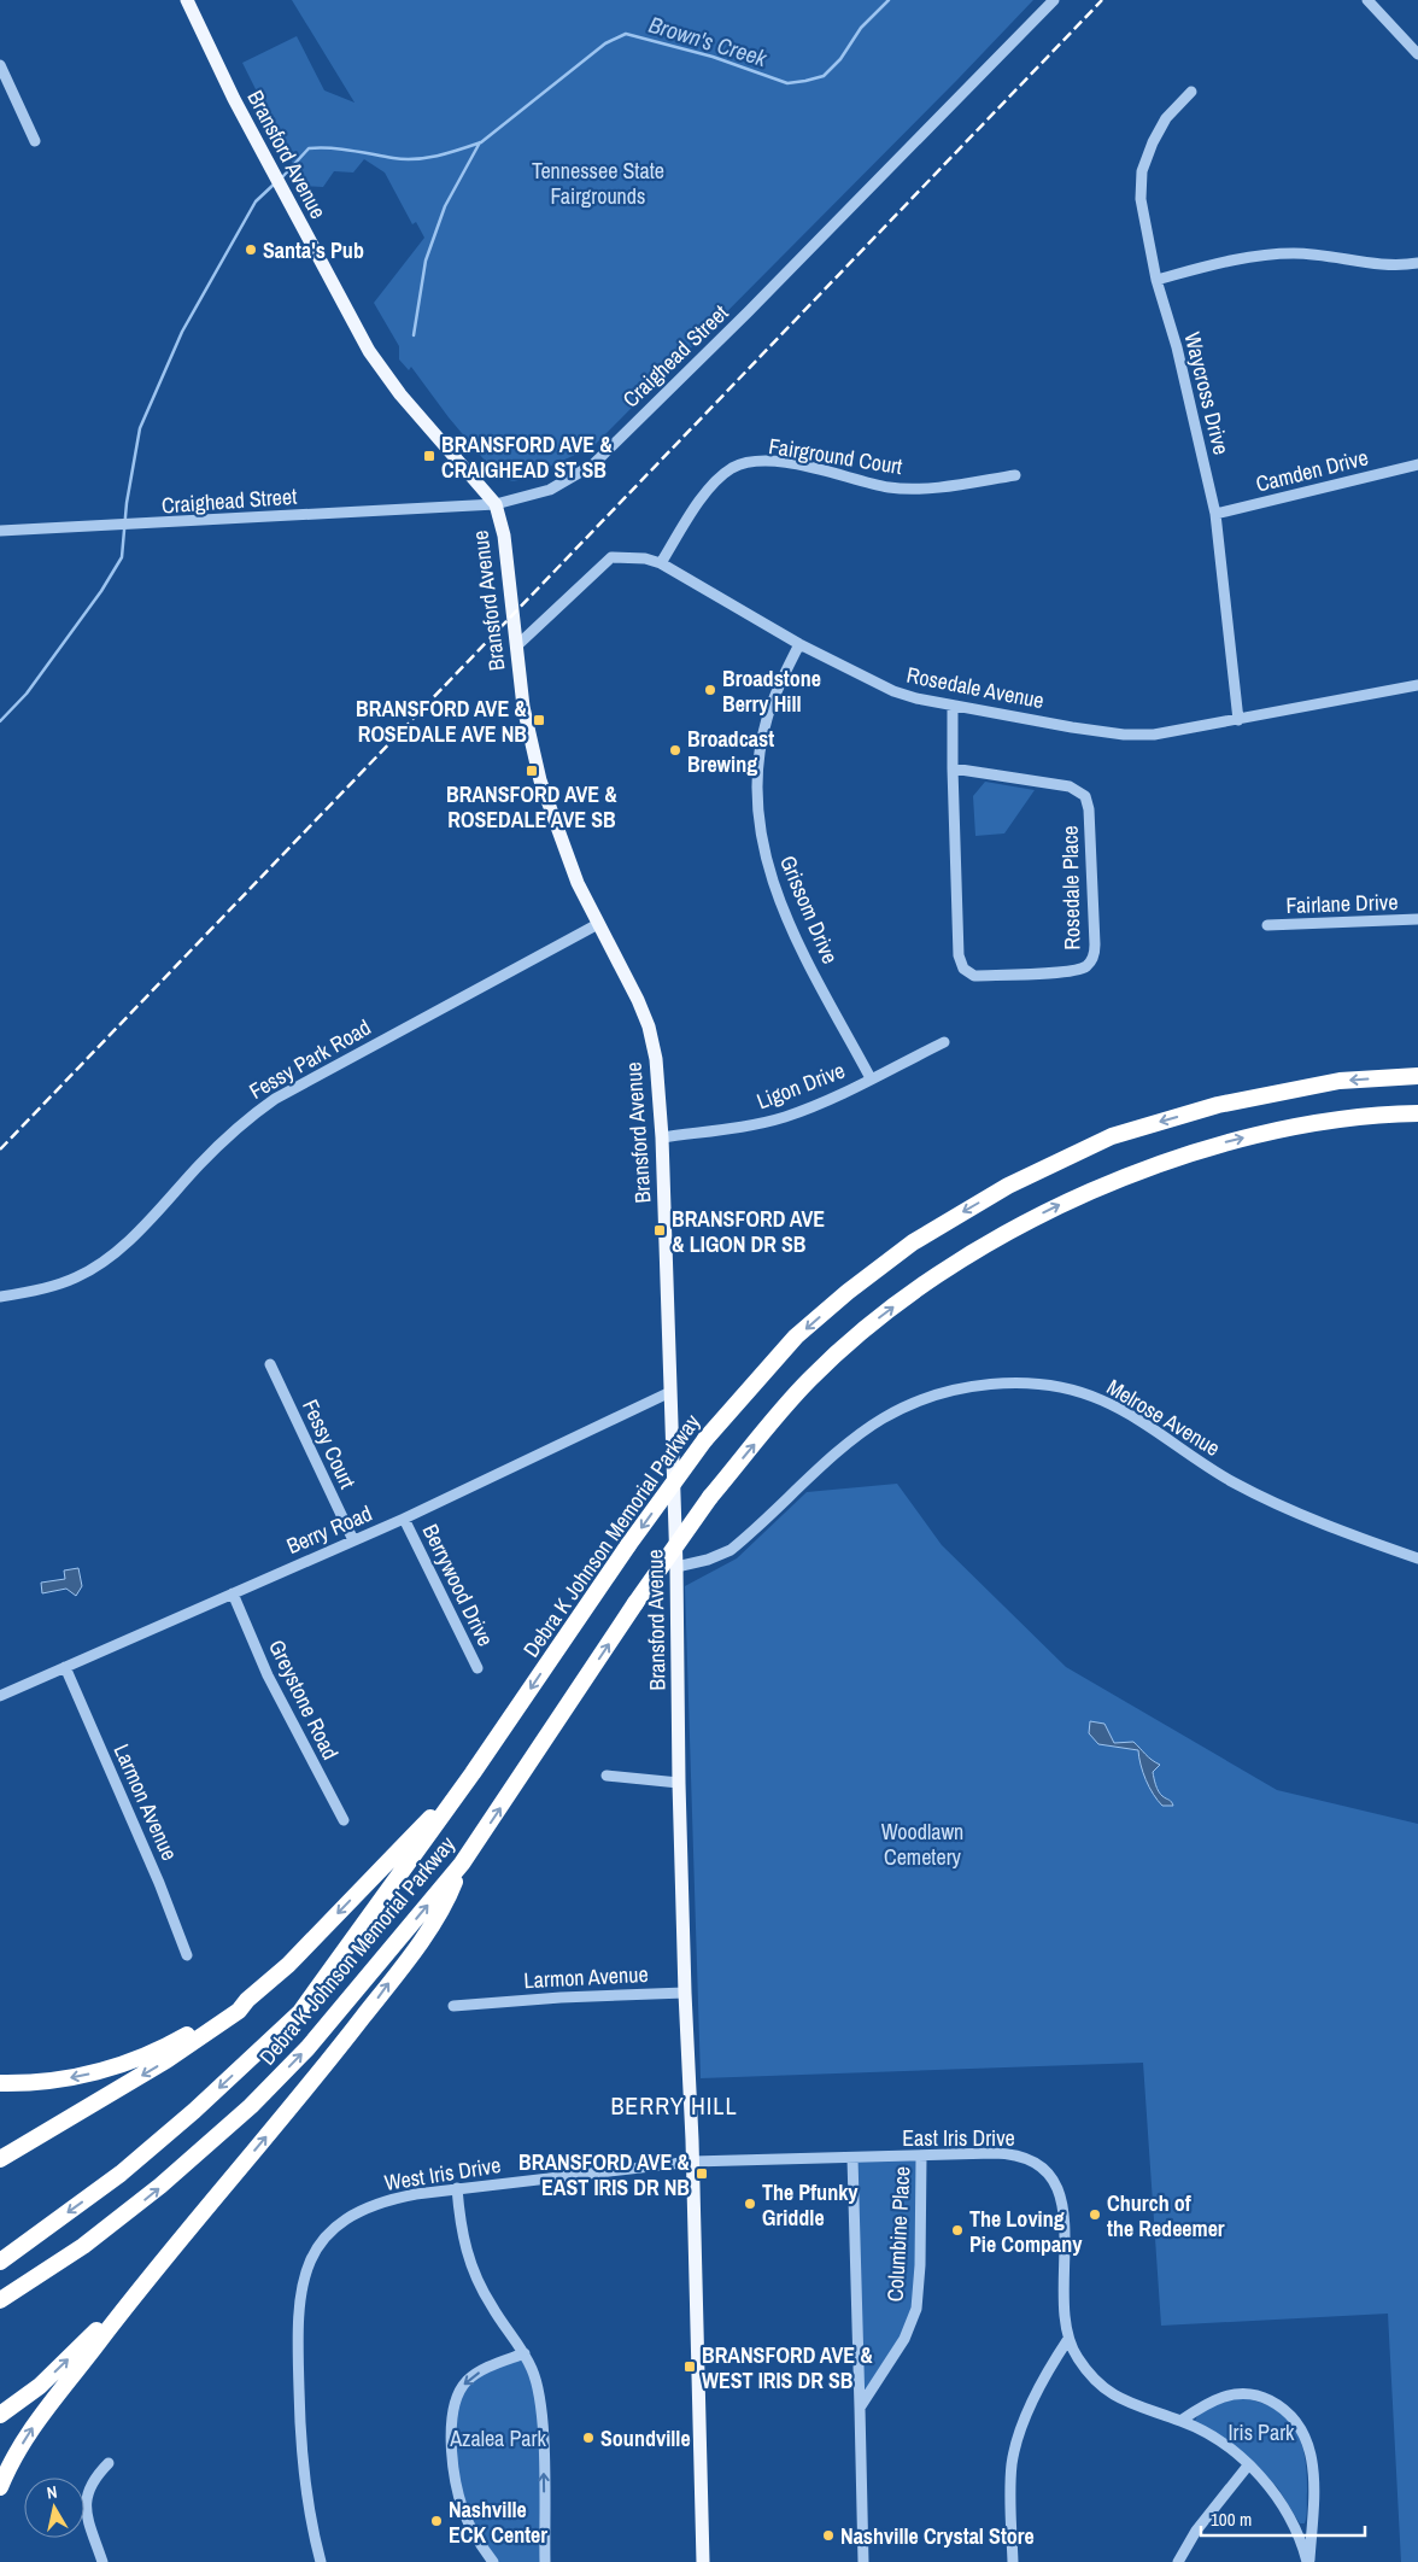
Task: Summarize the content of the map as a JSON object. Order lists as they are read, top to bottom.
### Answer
{
  "streets": {
    "highway": ["Debra K Johnson Memorial Parkway"],
    "main road": ["Bransford Avenue"],
    "street": [
      "Craighead Street",
      "Waycross Drive",
      "Fairground Court",
      "Camden Drive",
      "Rosedale Avenue",
      "Rosedale Place",
      "Fairlane Drive",
      "Grissom Drive",
      "Fessy Park Road",
      "Ligon Drive",
      "Melrose Avenue",
      "Fessy Court",
      "Berry Road",
      "Berrywood Drive",
      "Greystone Road",
      "Larmon Avenue",
      "East Iris Drive",
      "West Iris Drive",
      "Columbine Place"
    ]
  },
  "crossings": [
    ["Bransford Avenue", "Craighead Street"],
    ["Bransford Avenue", "Rosedale Avenue"],
    ["Bransford Avenue", "Fessy Park Road"],
    ["Bransford Avenue", "Ligon Drive"],
    ["Bransford Avenue", "Melrose Avenue"],
    ["Bransford Avenue", "Berry Road"],
    ["Bransford Avenue", "Larmon Avenue"],
    ["Bransford Avenue", "East Iris Drive"],
    ["Bransford Avenue", "West Iris Drive"],
    ["Waycross Drive", "Camden Drive"],
    ["Waycross Drive", "Rosedale Avenue"],
    ["Fairground Court", "Rosedale Avenue"],
    ["Rosedale Avenue", "Rosedale Place"],
    ["Rosedale Avenue", "Grissom Drive"],
    ["Grissom Drive", "Ligon Drive"],
    ["Fessy Court", "Berry Road"],
    ["Berry Road", "Berrywood Drive"],
    ["Berry Road", "Greystone Road"],
    ["Berry Road", "Larmon Avenue"],
    ["East Iris Drive", "West Iris Drive"],
    ["East Iris Drive", "Columbine Place"]
  ],
  "districts": ["BERRY HILL"],
  "water": ["Brown's Creek"],
  "parks": [
    "Tennessee State Fairgrounds",
    "Woodlawn Cemetery",
    "Iris Park",
    "Azalea Park"
  ],
  "places": {
    "other": [
      "Santa's Pub",
      "Broadstone Berry Hill",
      "Broadcast Brewing",
      "The Pfunky Griddle",
      "Church of the Redeemer",
      "The Loving Pie Company",
      "Soundville",
      "Nashville ECK Center",
      "Nashville Crystal Store"
    ],
    "transit": [
      "BRANSFORD AVE & CRAIGHEAD ST SB",
      "BRANSFORD AVE & ROSEDALE AVE NB",
      "BRANSFORD AVE & ROSEDALE AVE SB",
      "BRANSFORD AVE & LIGON DR SB",
      "BRANSFORD AVE & EAST IRIS DR NB",
      "BRANSFORD AVE & WEST IRIS DR SB"
    ]
  },
  "scale_bar": "100 m",
  "north": "top"
}
